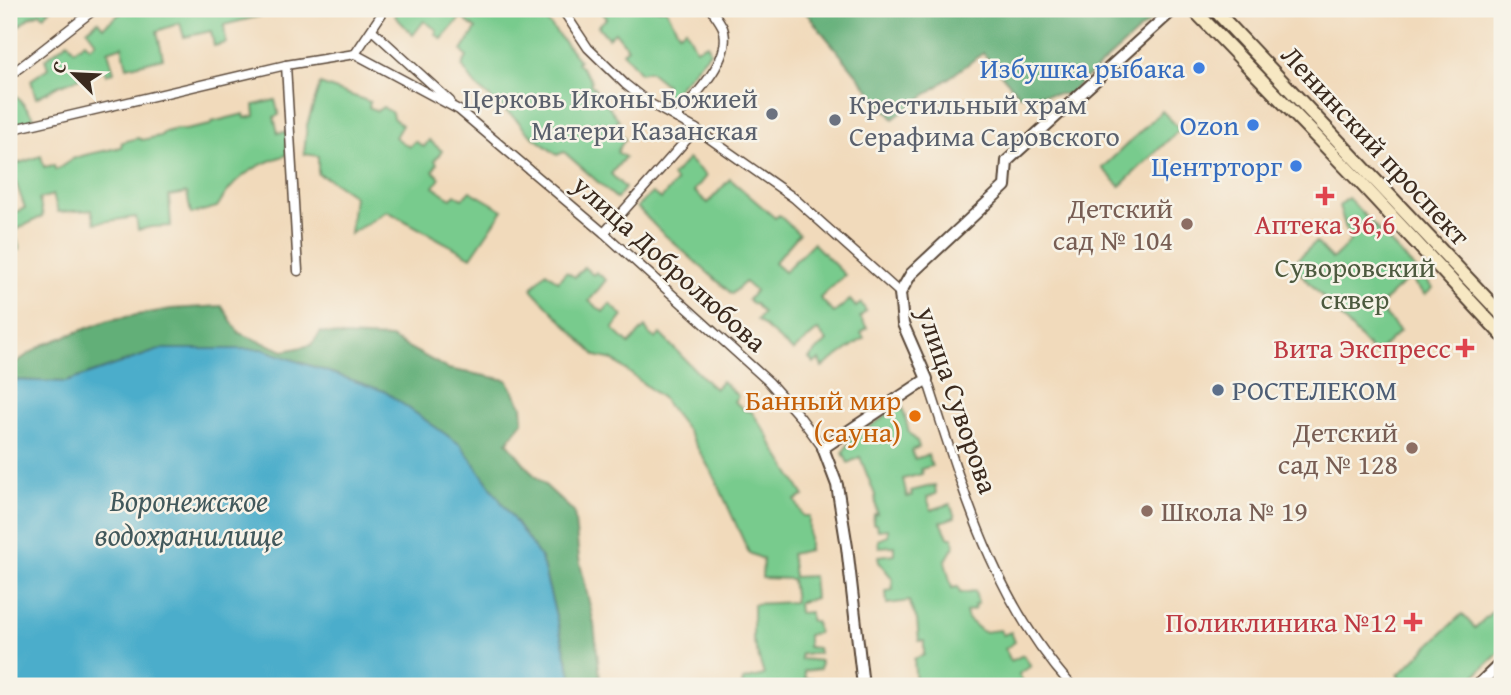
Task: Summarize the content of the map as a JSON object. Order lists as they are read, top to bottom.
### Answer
{
  "streets": {
    "main road": ["Ленинский проспект"],
    "street": ["улица Добролюбова", "улица Суворова"]
  },
  "water": ["Воронежское водохранилище"],
  "parks": ["Суворовский сквер"],
  "places": {
    "other": [
      "Избушка рыбака",
      "Церковь Иконы Божией Матери Казанская",
      "Крестильный храм Серафима Саровского",
      "Ozon",
      "Центрторг",
      "Детский сад № 104",
      "РОСТЕЛЕКОМ",
      "Банный мир (сауна)",
      "Детский сад № 128",
      "Школа № 19"
    ],
    "health": ["Аптека 36,6", "Вита Экспресс", "Поликлиника №12"]
  },
  "north": "top left"
}
